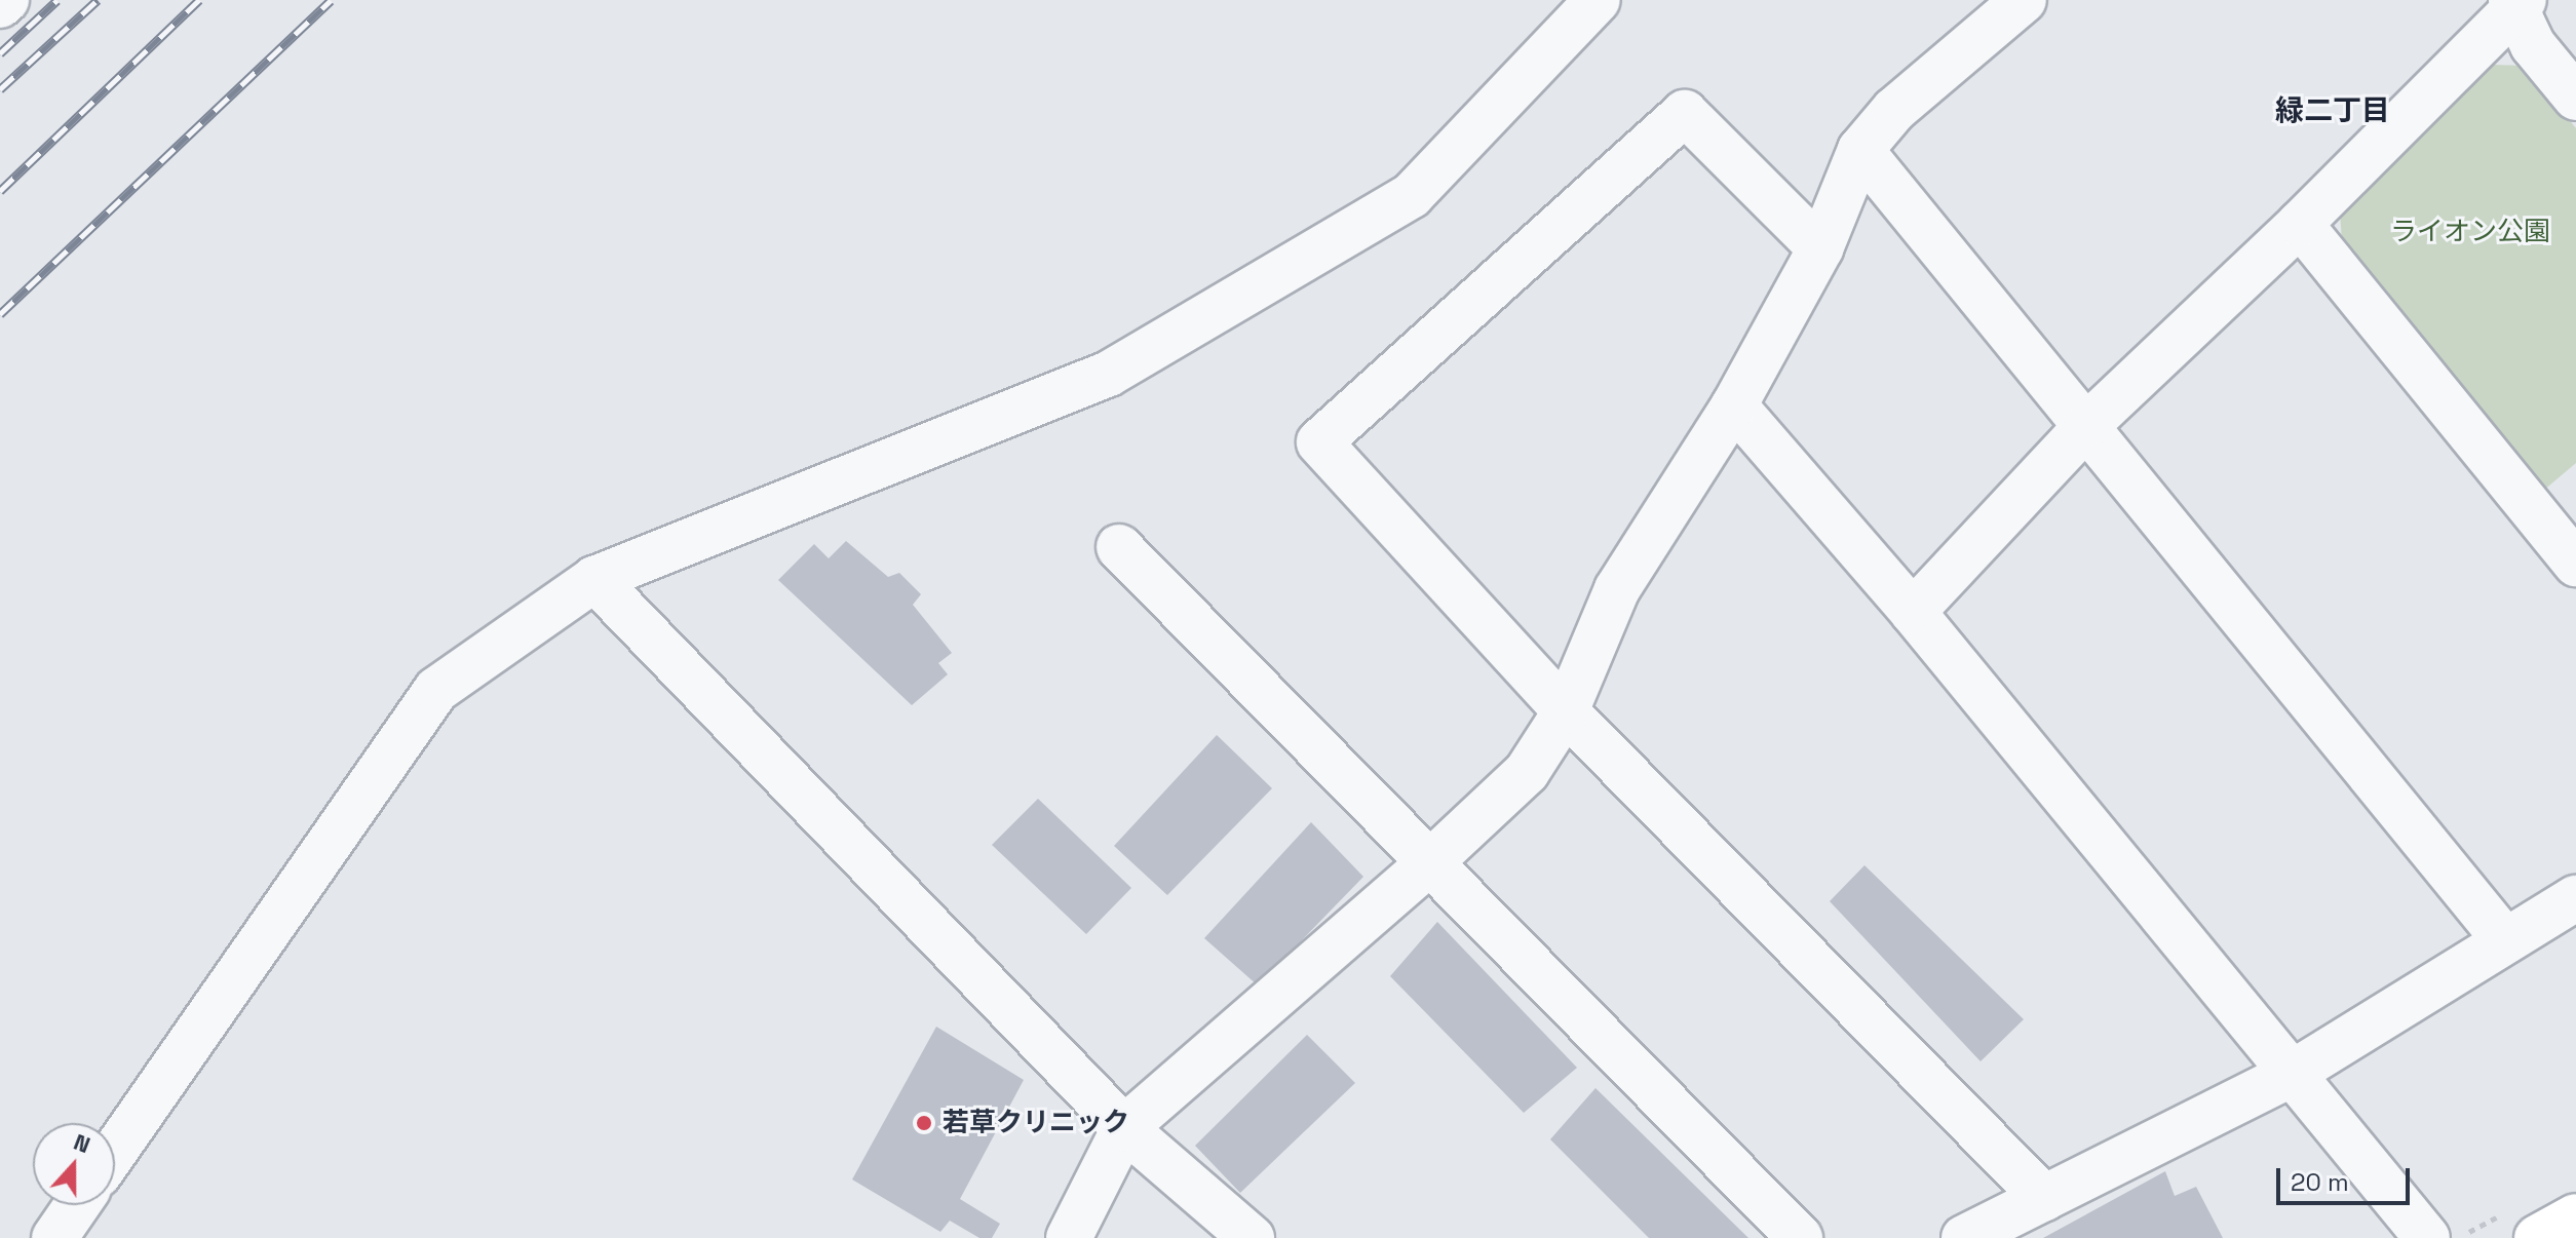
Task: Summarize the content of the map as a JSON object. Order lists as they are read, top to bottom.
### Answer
{
  "districts": ["緑二丁目"],
  "parks": ["ライオン公園"],
  "places": ["若草クリニック"],
  "scale_bar": "20 m",
  "north": "top"
}
